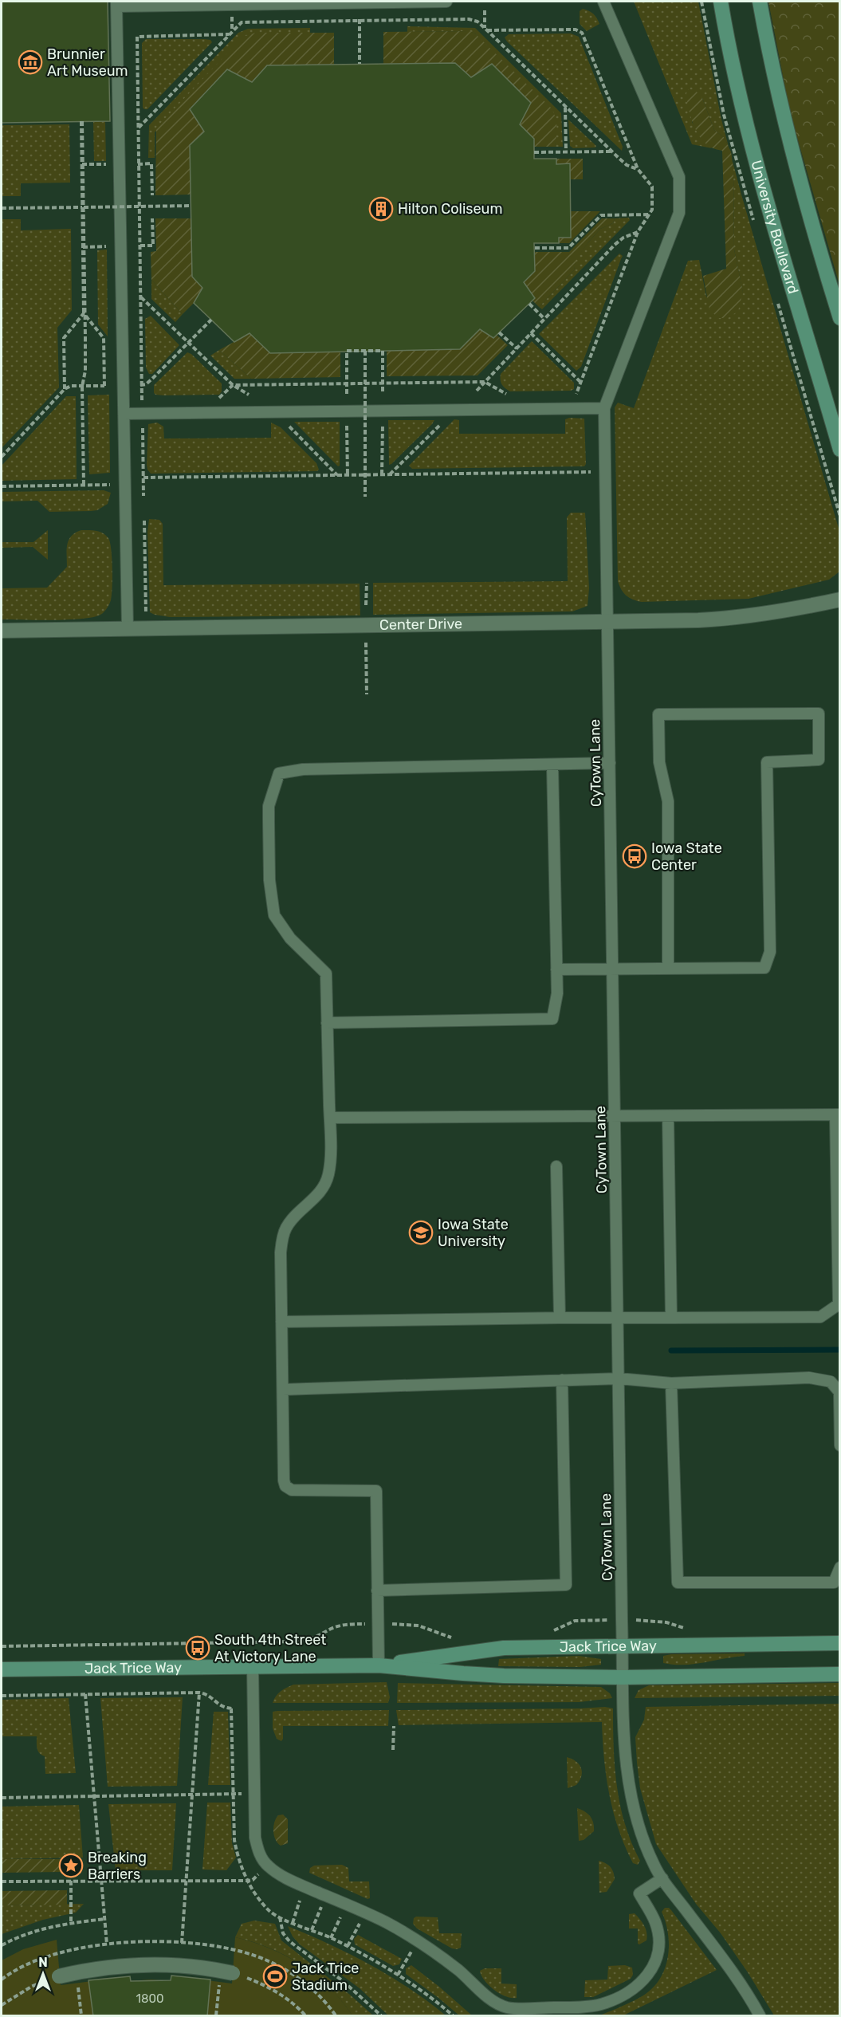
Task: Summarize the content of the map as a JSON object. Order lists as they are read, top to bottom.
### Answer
{
  "streets": {
    "street": ["University Boulevard", "Center Drive", "Jack Trice Way"],
    "lane": ["CyTown Lane"]
  },
  "crossings": [
    ["Center Drive", "CyTown Lane"],
    ["CyTown Lane", "Jack Trice Way"]
  ],
  "places": {
    "museum": ["Brunnier Art Museum"],
    "building": ["Hilton Coliseum"],
    "bus stop": ["Iowa State Center", "South 4th Street At Victory Lane"],
    "school or university": ["Iowa State University"],
    "place": ["Breaking Barriers"],
    "sports": ["Jack Trice Stadium"]
  },
  "house_numbers": ["1800"],
  "north": "top"
}
